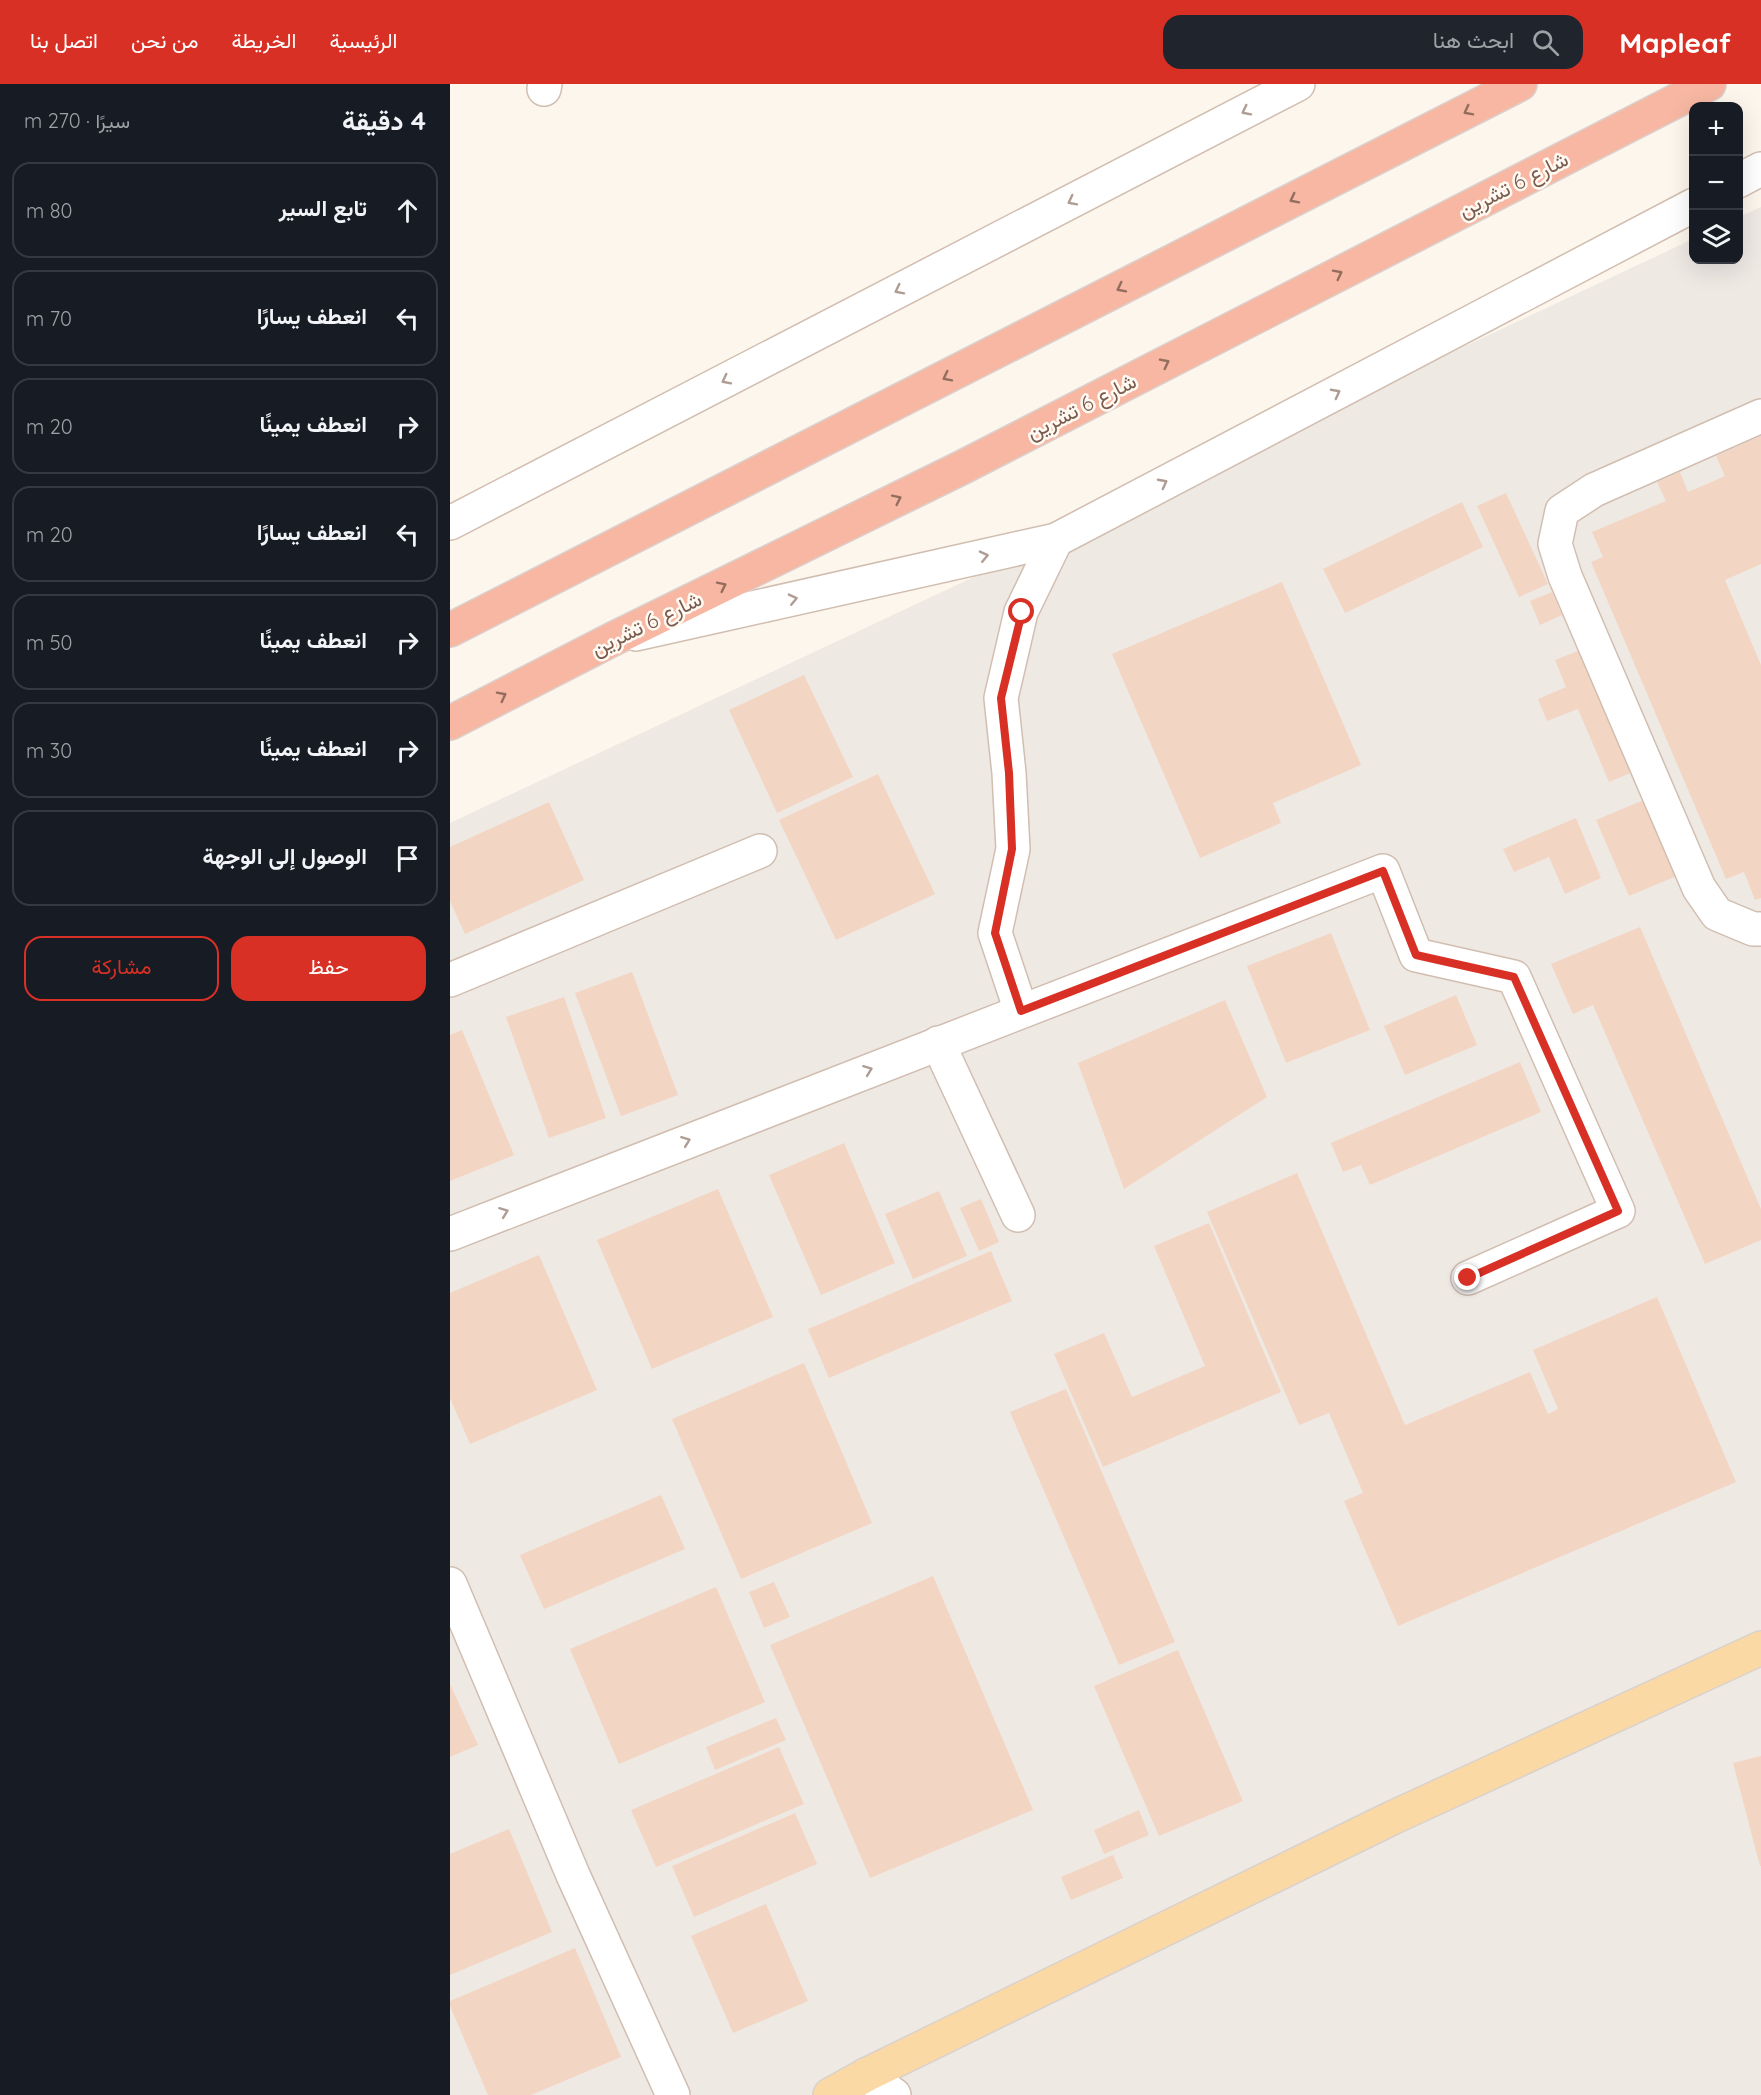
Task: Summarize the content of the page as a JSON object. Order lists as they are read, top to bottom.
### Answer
{
  "streets": {
    "highway": ["شارع 6 تشرين"]
  },
  "page": {
    "header": "Mapleaf",
    "search": "ابحث هنا",
    "nav": [
      "الرئيسية",
      "الخريطة",
      "من نحن",
      "اتصل بنا"
    ],
    "heading": ["4 دقيقة", "سيرًا · 270 m"],
    "map_buttons": ["+", "−"],
    "list": [
      ["تابع السير", "80 m"],
      ["انعطف يسارًا", "70 m"],
      ["انعطف يمينًا", "20 m"],
      ["انعطف يسارًا", "20 m"],
      ["انعطف يمينًا", "50 m"],
      ["انعطف يمينًا", "30 m"],
      "الوصول إلى الوجهة"
    ],
    "buttons": ["حفظ", "مشاركة"]
  }
}
